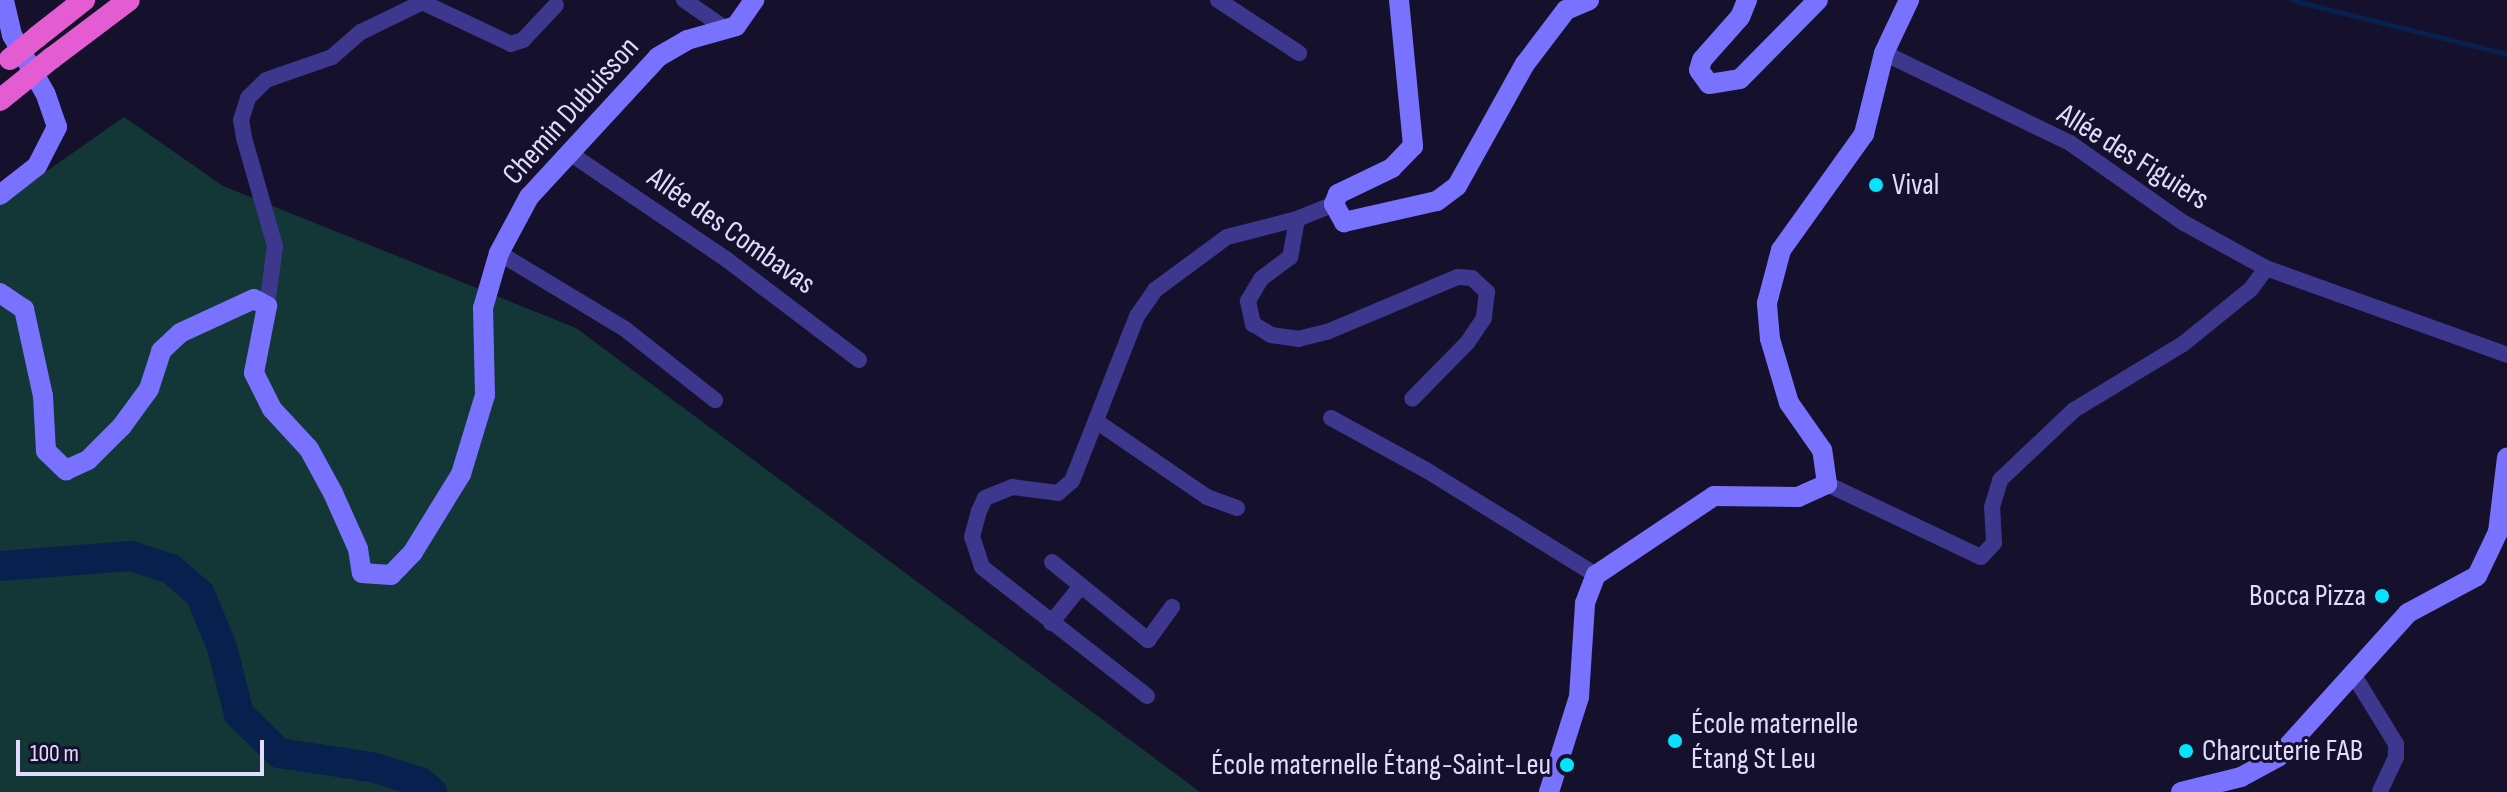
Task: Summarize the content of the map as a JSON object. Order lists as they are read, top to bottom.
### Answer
{
  "streets": {
    "main road": ["Chemin Dubuisson"],
    "street": ["Allée des Figuiers", "Allée des Combavas"]
  },
  "crossings": [
    ["Chemin Dubuisson", "Allée des Combavas"]
  ],
  "places": [
    "Vival",
    "Bocca Pizza",
    "École maternelle Étang St Leu",
    "Charcuterie FAB",
    "École maternelle Étang-Saint-Leu"
  ],
  "scale_bar": "100 m"
}
